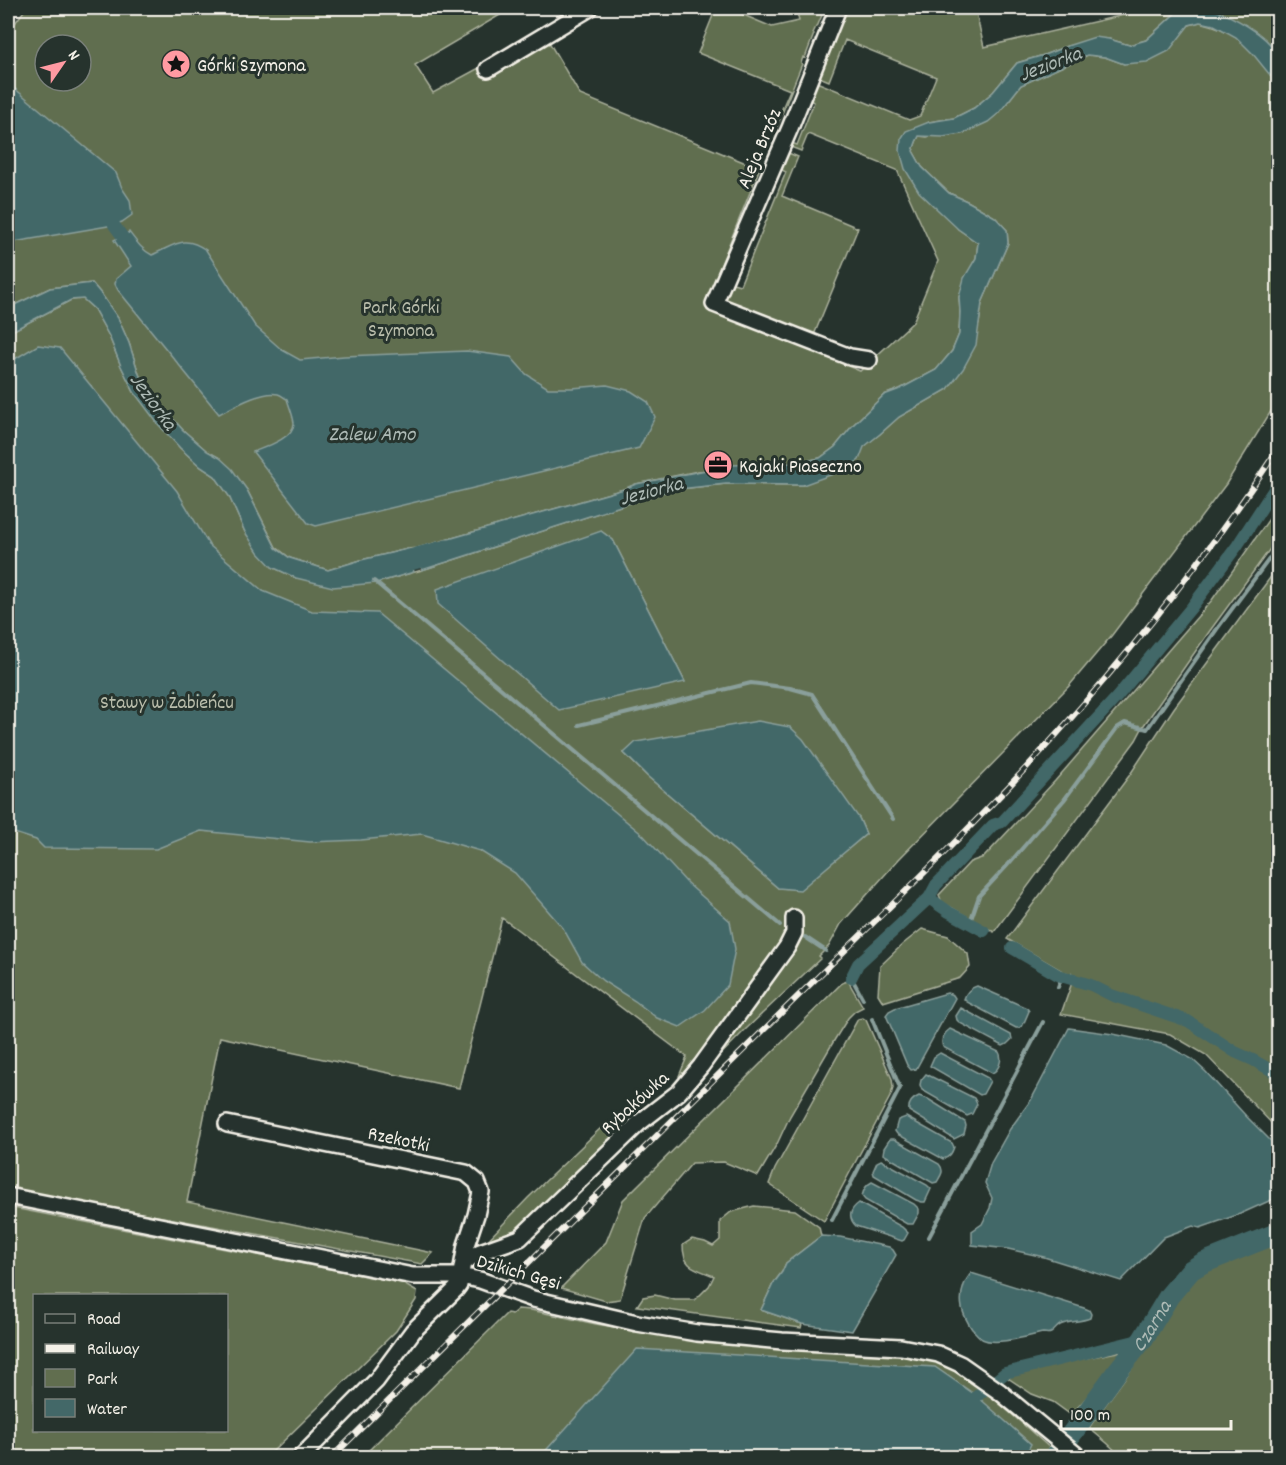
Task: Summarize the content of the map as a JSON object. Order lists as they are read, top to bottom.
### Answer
{
  "streets": {
    "street": [
      "Aleja Brzóz",
      "Rybakówka",
      "Rzekotki",
      "Dzikich Gęsi"
    ]
  },
  "crossings": [
    ["Rybakówka", "Rzekotki"],
    ["Rybakówka", "Dzikich Gęsi"],
    ["Rzekotki", "Dzikich Gęsi"]
  ],
  "water": ["Jeziorka", "Zalew Amo", "Czarna"],
  "parks": ["Park Górki Szymona", "Stawy w Żabieńcu"],
  "places": {
    "place": ["Górki Szymona"],
    "office": ["Kajaki Piaseczno"]
  },
  "legend": [
    "Road",
    "Railway",
    "Park",
    "Water"
  ],
  "scale_bar": "100 m",
  "north": "top right"
}
